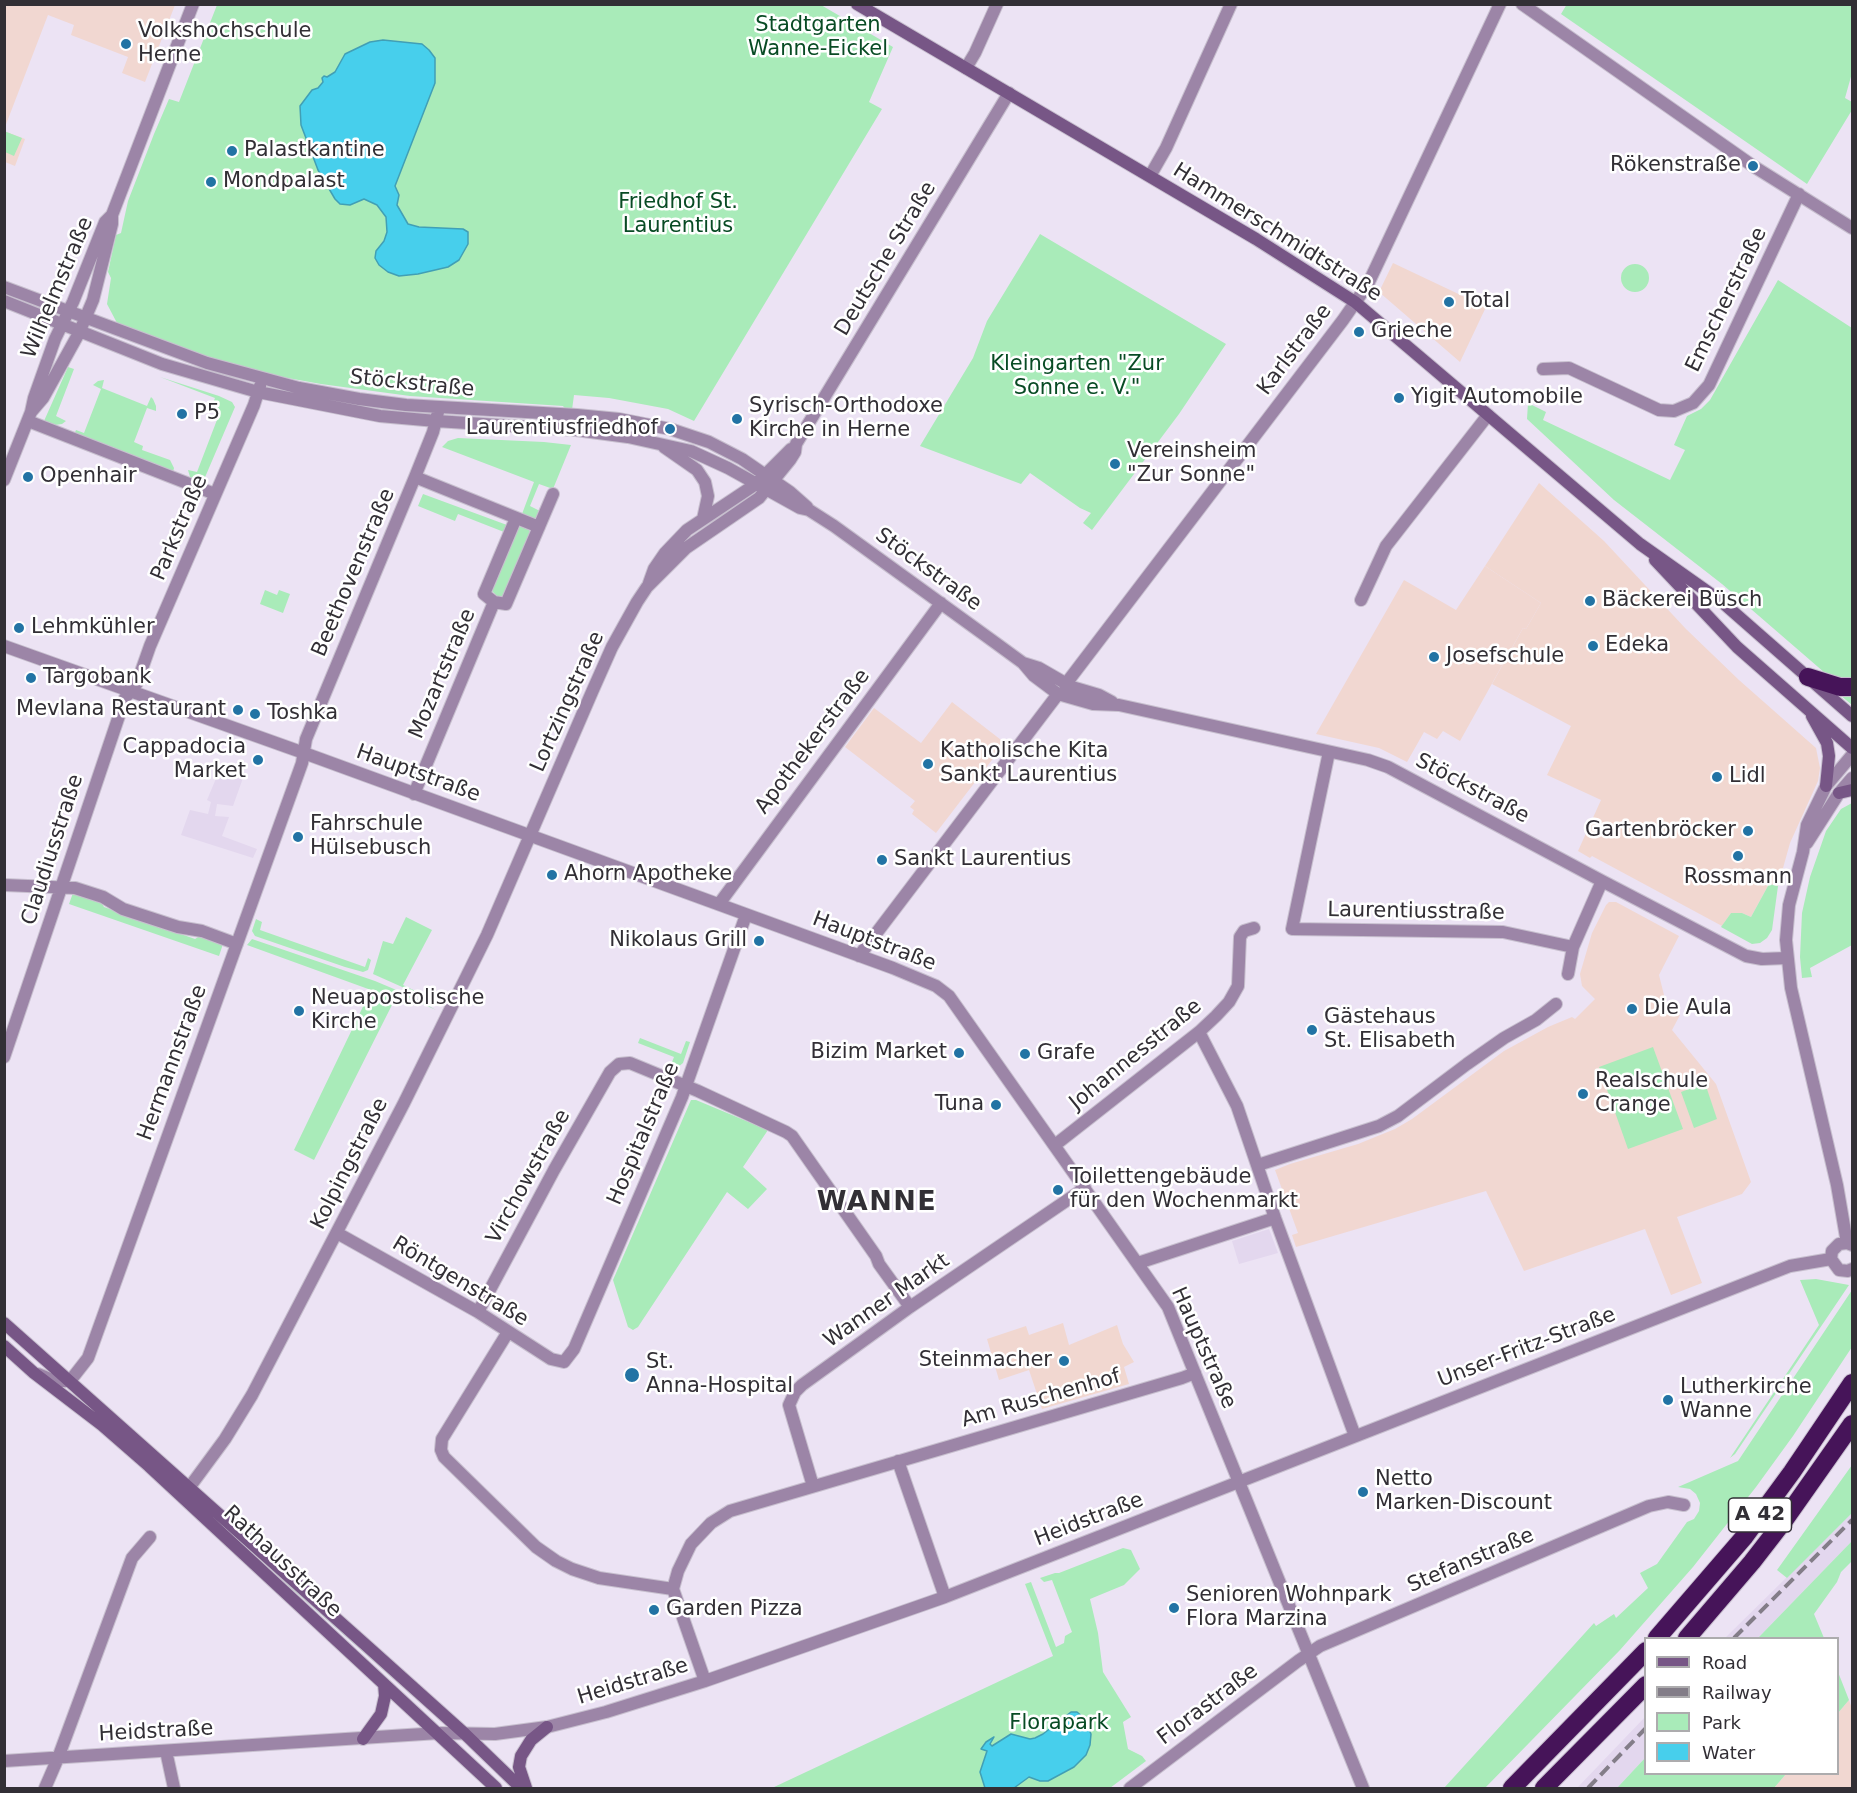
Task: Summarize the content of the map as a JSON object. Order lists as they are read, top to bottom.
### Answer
{
  "streets": {
    "highway": ["A 42"],
    "main road": ["Hammerschmidtstraße", "Rathausstraße"],
    "street": [
      "Deutsche Straße",
      "Wilhelmstraße",
      "Emscherstraße",
      "Karlstraße",
      "Stöckstraße",
      "Parkstraße",
      "Beethovenstraße",
      "Mozartstraße",
      "Lortzingstraße",
      "Apothekerstraße",
      "Hauptstraße",
      "Claudiusstraße",
      "Laurentiusstraße",
      "Johannesstraße",
      "Hermannstraße",
      "Hospitalstraße",
      "Kolpingstraße",
      "Virchowstraße",
      "Röntgenstraße",
      "Wanner Markt",
      "Unser-Fritz-Straße",
      "Am Ruschenhof",
      "Heidstraße",
      "Stefanstraße",
      "Florastraße"
    ]
  },
  "crossings": [
    ["Hammerschmidtstraße", "Deutsche Straße"],
    ["Hammerschmidtstraße", "Karlstraße"],
    ["Deutsche Straße", "Lortzingstraße"],
    ["Wilhelmstraße", "Stöckstraße"],
    ["Karlstraße", "Stöckstraße"],
    ["Karlstraße", "Hauptstraße"],
    ["Stöckstraße", "Parkstraße"],
    ["Stöckstraße", "Beethovenstraße"],
    ["Stöckstraße", "Lortzingstraße"],
    ["Stöckstraße", "Apothekerstraße"],
    ["Stöckstraße", "Laurentiusstraße"],
    ["Parkstraße", "Hauptstraße"],
    ["Parkstraße", "Claudiusstraße"],
    ["Beethovenstraße", "Hauptstraße"],
    ["Beethovenstraße", "Hermannstraße"],
    ["Mozartstraße", "Hauptstraße"],
    ["Lortzingstraße", "Hauptstraße"],
    ["Lortzingstraße", "Kolpingstraße"],
    ["Apothekerstraße", "Hauptstraße"],
    ["Hauptstraße", "Claudiusstraße"],
    ["Hauptstraße", "Johannesstraße"],
    ["Hauptstraße", "Hermannstraße"],
    ["Hauptstraße", "Hospitalstraße"],
    ["Hauptstraße", "Kolpingstraße"],
    ["Hauptstraße", "Wanner Markt"],
    ["Hauptstraße", "Unser-Fritz-Straße"],
    ["Hauptstraße", "Am Ruschenhof"],
    ["Hauptstraße", "Heidstraße"],
    ["Hauptstraße", "Stefanstraße"],
    ["Hauptstraße", "Florastraße"],
    ["Hermannstraße", "Rathausstraße"],
    ["Hospitalstraße", "Virchowstraße"],
    ["Hospitalstraße", "Röntgenstraße"],
    ["Kolpingstraße", "Röntgenstraße"],
    ["Kolpingstraße", "Rathausstraße"],
    ["Virchowstraße", "Röntgenstraße"],
    ["Wanner Markt", "Am Ruschenhof"],
    ["Unser-Fritz-Straße", "Heidstraße"],
    ["Heidstraße", "Rathausstraße"],
    ["Stefanstraße", "Florastraße"]
  ],
  "districts": ["WANNE"],
  "parks": [
    "Stadtgarten Wanne-Eickel",
    "Friedhof St. Laurentius",
    "Kleingarten \"Zur Sonne e. V.\"",
    "Florapark"
  ],
  "places": [
    "Volkshochschule Herne",
    "Palastkantine",
    "Rökenstraße",
    "Mondpalast",
    "Total",
    "Grieche",
    "Yigit Automobile",
    "P5",
    "Syrisch-Orthodoxe Kirche in Herne",
    "Laurentiusfriedhof",
    "Vereinsheim \"Zur Sonne\"",
    "Openhair",
    "Bäckerei Büsch",
    "Lehmkühler",
    "Edeka",
    "Josefschule",
    "Targobank",
    "Mevlana Restaurant",
    "Toshka",
    "Cappadocia Market",
    "Katholische Kita Sankt Laurentius",
    "Lidl",
    "Gartenbröcker",
    "Fahrschule Hülsebusch",
    "Rossmann",
    "Sankt Laurentius",
    "Ahorn Apotheke",
    "Nikolaus Grill",
    "Die Aula",
    "Neuapostolische Kirche",
    "Gästehaus St. Elisabeth",
    "Bizim Market",
    "Grafe",
    "Realschule Crange",
    "Tuna",
    "Toilettengebäude für den Wochenmarkt",
    "Steinmacher",
    "St. Anna-Hospital",
    "Lutherkirche Wanne",
    "Netto Marken-Discount",
    "Senioren Wohnpark Flora Marzina",
    "Garden Pizza"
  ],
  "legend": [
    "Road",
    "Railway",
    "Park",
    "Water"
  ]
}
